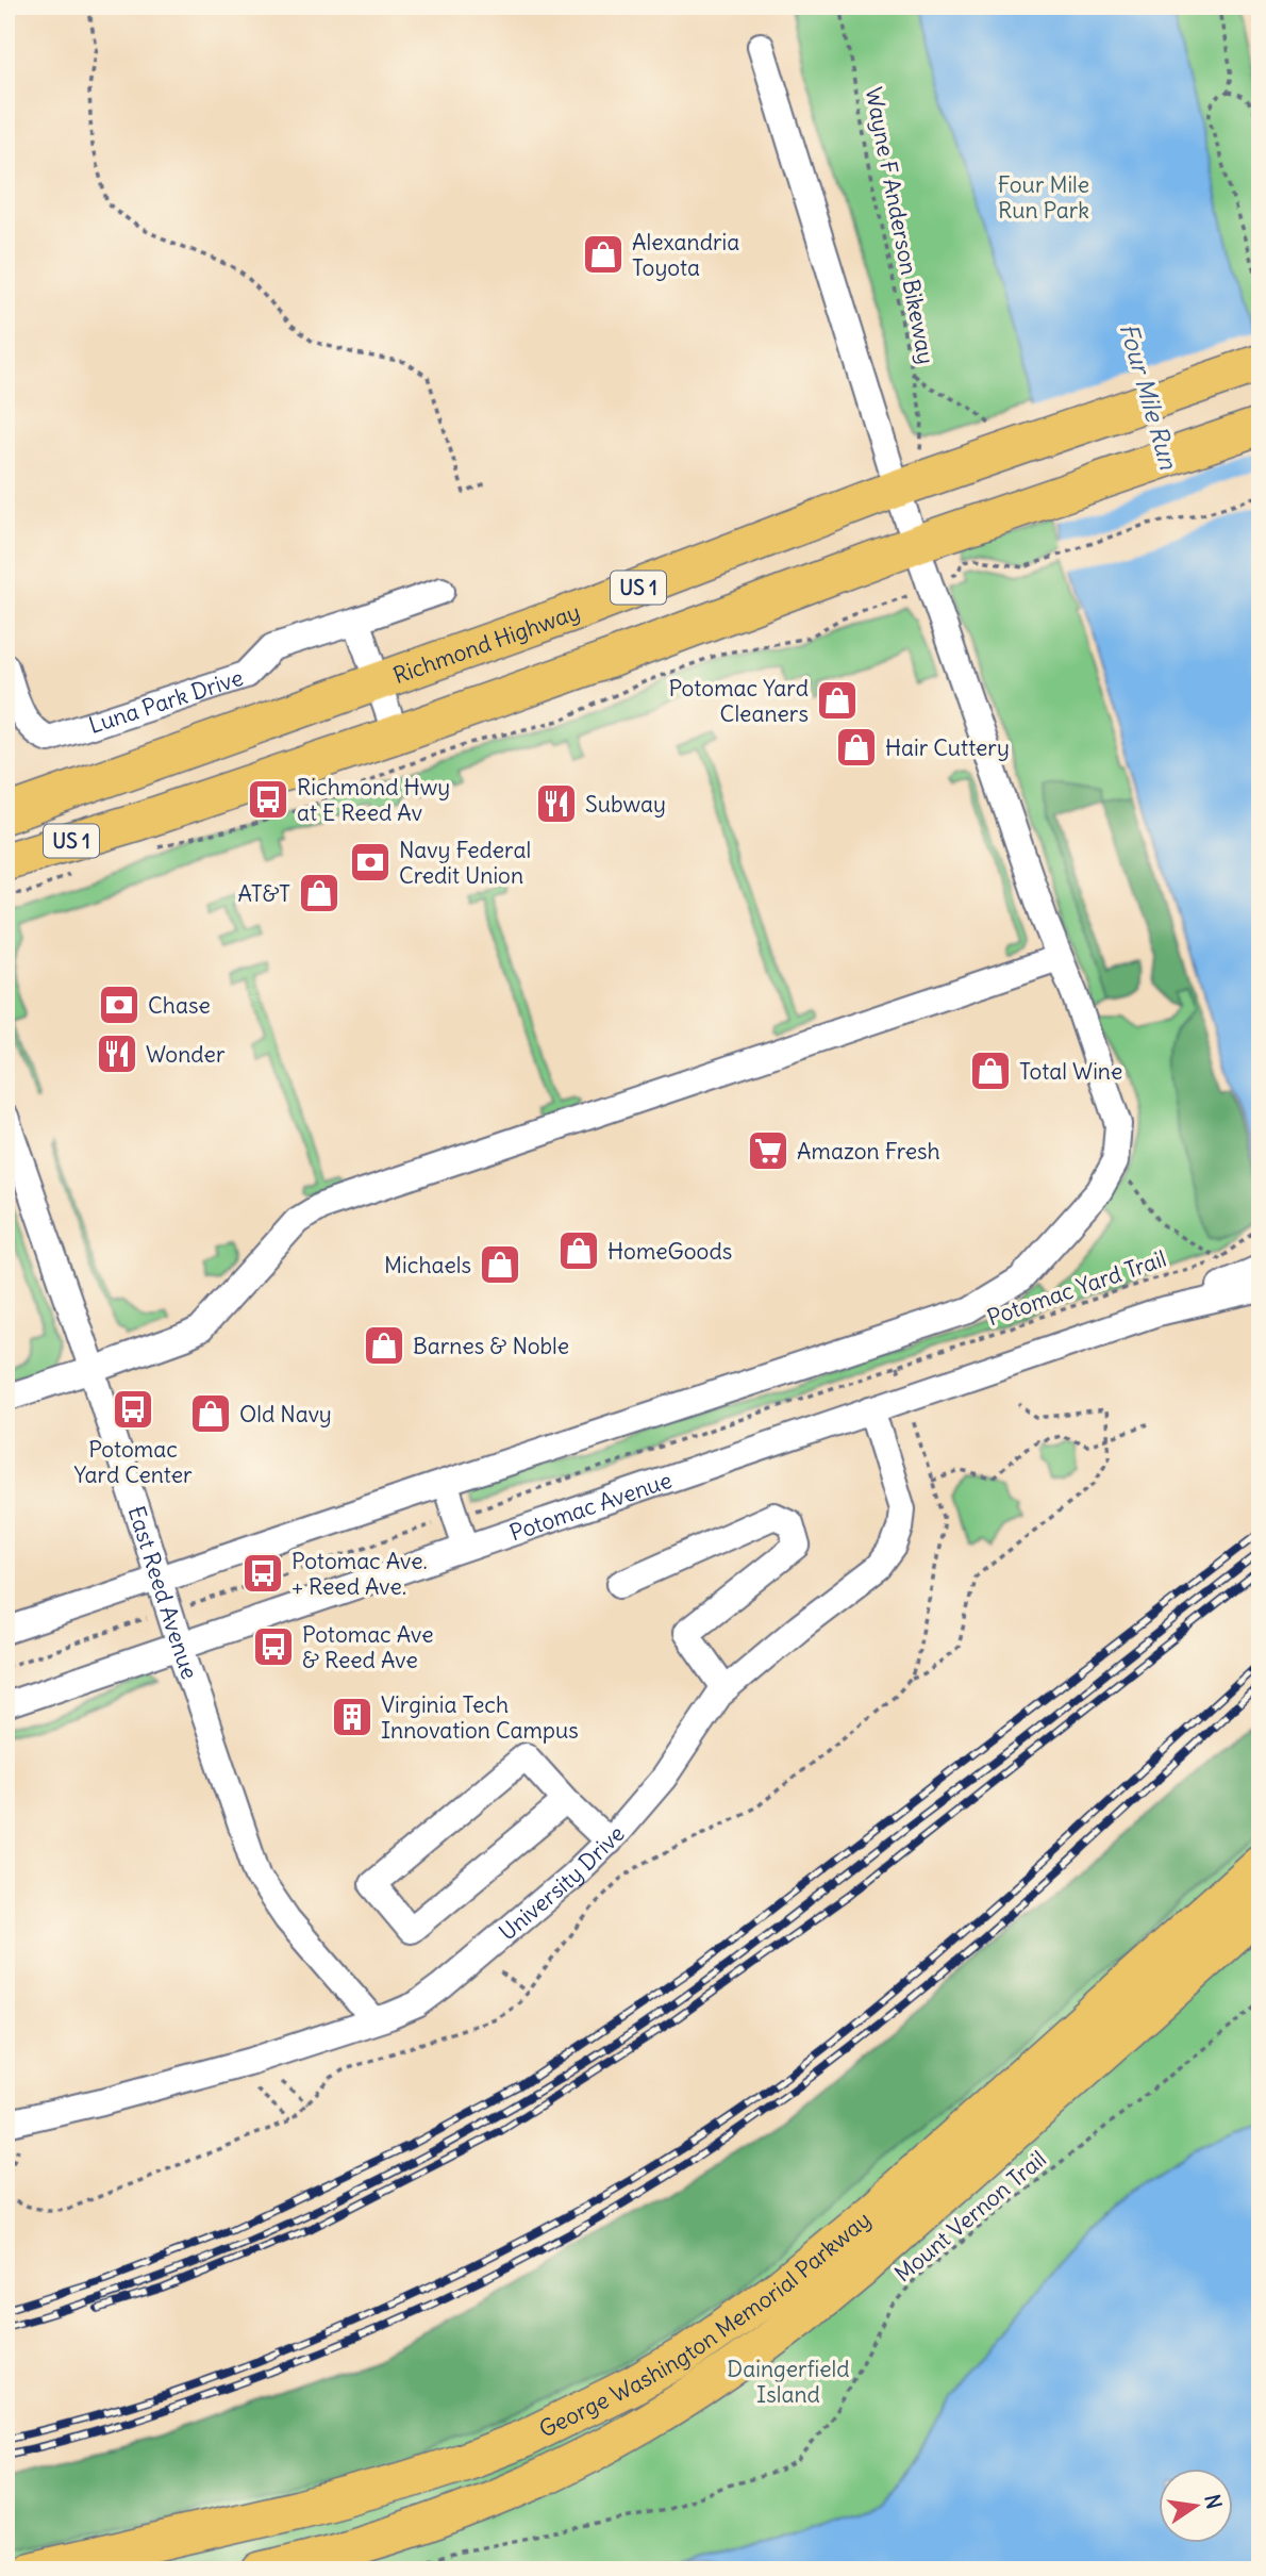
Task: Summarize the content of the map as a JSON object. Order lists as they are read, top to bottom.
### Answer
{
  "streets": {
    "highway": ["US 1", "Richmond Highway", "George Washington Memorial Parkway"],
    "street": [
      "Luna Park Drive",
      "Potomac Avenue",
      "East Reed Avenue",
      "University Drive"
    ],
    "path": ["Wayne F Anderson Bikeway", "Potomac Yard Trail", "Mount Vernon Trail"]
  },
  "crossings": [
    ["Potomac Avenue", "East Reed Avenue"],
    ["Potomac Avenue", "University Drive"],
    ["East Reed Avenue", "University Drive"]
  ],
  "water": ["Four Mile Run"],
  "parks": ["Four Mile Run Park", "Daingerfield Island"],
  "places": {
    "shop": [
      "Alexandria Toyota",
      "Potomac Yard Cleaners",
      "Hair Cuttery",
      "AT&T",
      "Total Wine",
      "HomeGoods",
      "Michaels",
      "Barnes & Noble",
      "Old Navy"
    ],
    "bus stop": [
      "Richmond Hwy at E Reed Av",
      "Potomac Yard Center",
      "Potomac Ave. + Reed Ave.",
      "Potomac Ave & Reed Ave"
    ],
    "restaurant": ["Subway", "Wonder"],
    "bank": ["Navy Federal Credit Union", "Chase"],
    "supermarket": ["Amazon Fresh"],
    "building": ["Virginia Tech Innovation Campus"]
  },
  "north": "right"
}
